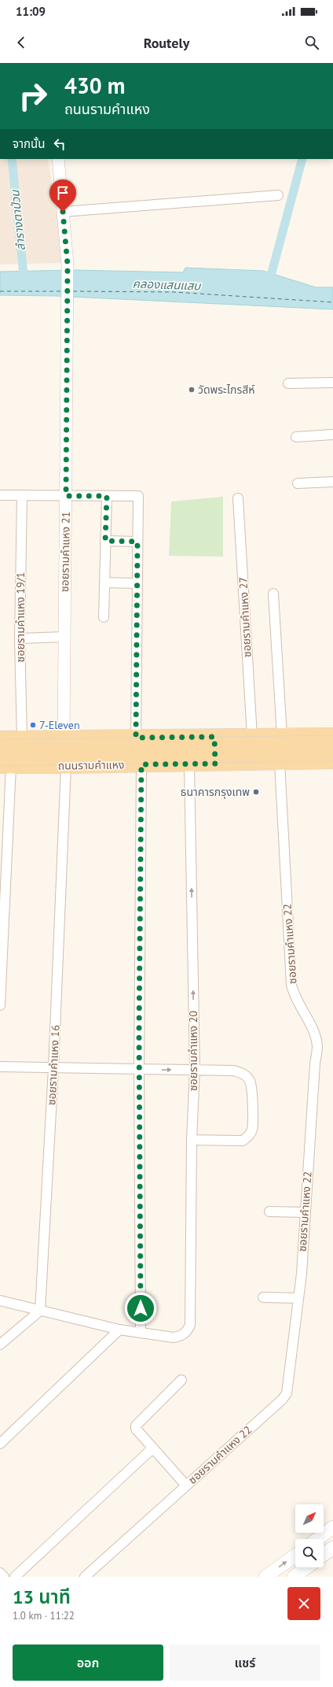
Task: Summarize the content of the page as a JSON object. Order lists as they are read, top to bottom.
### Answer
{
  "streets": {
    "main road": ["ถนนรามคำแหง"],
    "street": [
      "ซอยรามคำแหง 21",
      "ซอยรามคำแหง 19/1",
      "ซอยรามคำแหง 27",
      "ซอยรามคำแหง 22",
      "ซอยรามคำแหง 20",
      "ซอยรามคำแหง 16"
    ]
  },
  "crossings": [
    ["ถนนรามคำแหง", "ซอยรามคำแหง 22"],
    ["ถนนรามคำแหง", "ซอยรามคำแหง 20"],
    ["ถนนรามคำแหง", "ซอยรามคำแหง 16"]
  ],
  "water": ["ลำรางตาป่วน", "คลองแสนแสบ"],
  "places": ["วัดพระไกรสีห์", "7-Eleven", "ธนาคารกรุงเทพ"],
  "north": "top right",
  "page": {
    "status": "11:09",
    "header": "Routely",
    "turn": ["430 m", "ถนนรามคำแหง"],
    "then": "จากนั้น",
    "heading": ["13 นาที", "1.0 km · 11:22"],
    "buttons": ["ออก", "แชร์"]
  }
}
